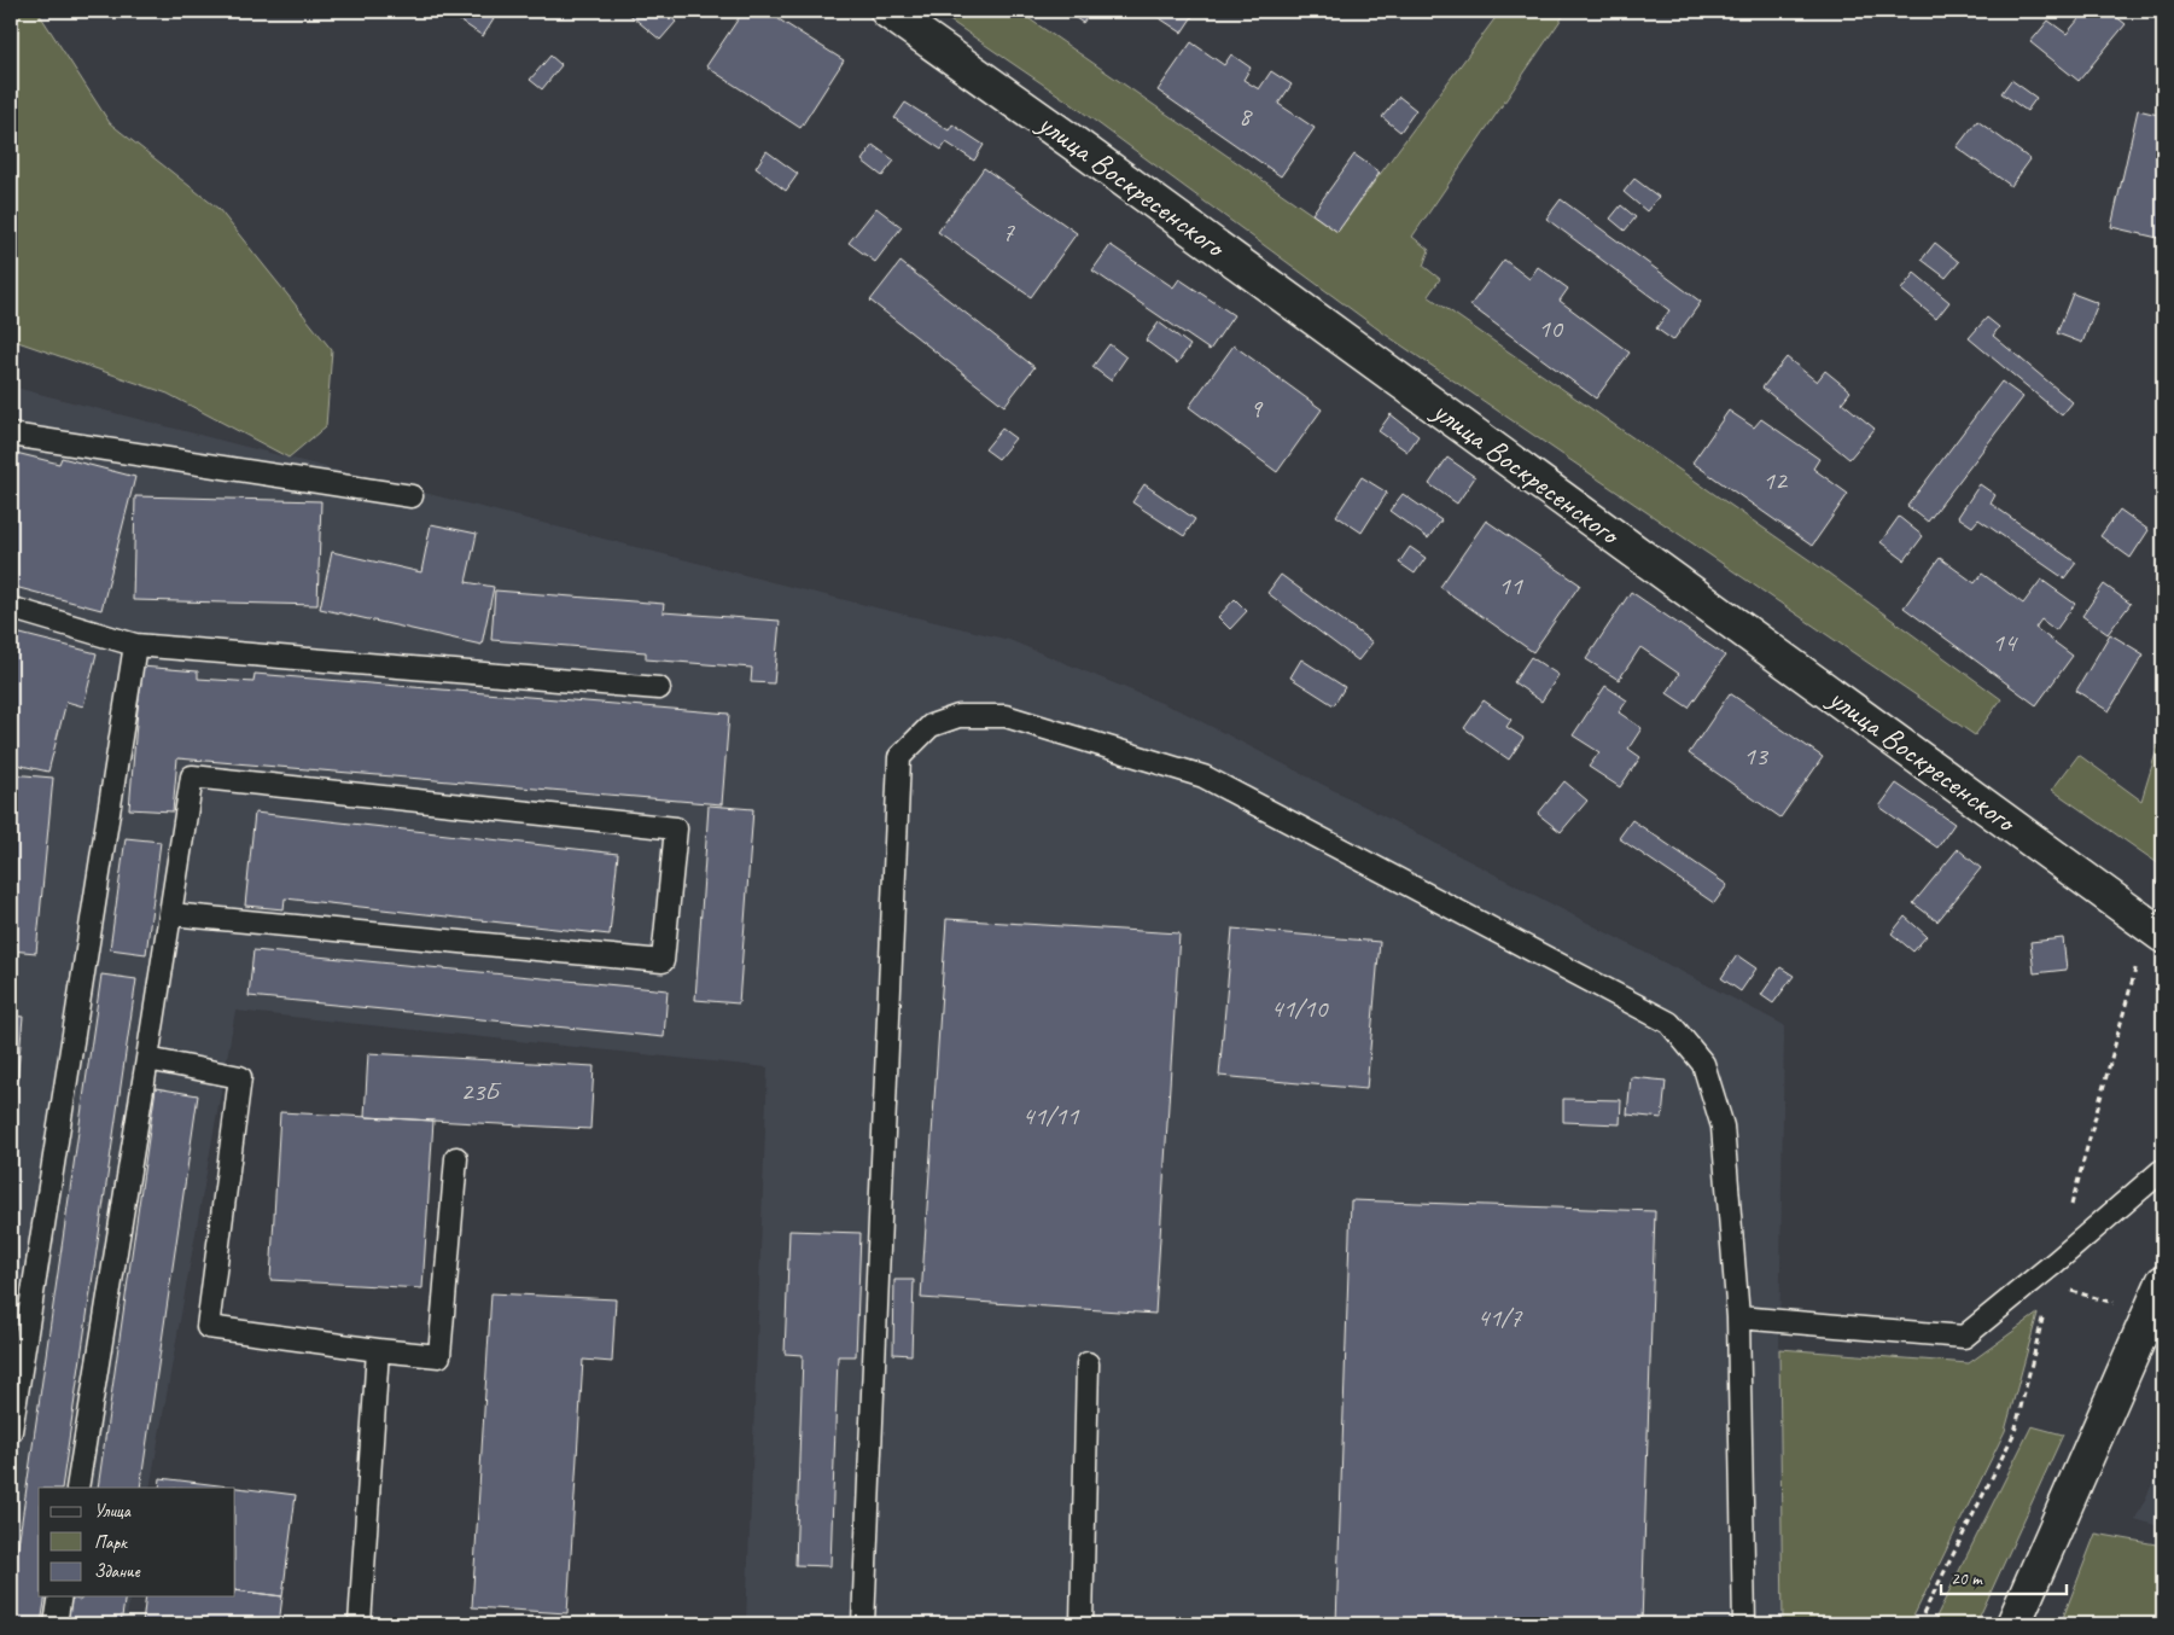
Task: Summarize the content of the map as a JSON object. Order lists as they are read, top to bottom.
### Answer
{
  "streets": {
    "street": ["улица Воскресенского"]
  },
  "house_numbers": [
    "8",
    "7",
    "10",
    "9",
    "12",
    "11",
    "14",
    "13",
    "41/10",
    "23Б",
    "41/11",
    "41/7"
  ],
  "legend": ["Улица", "Парк", "Здание"],
  "scale_bar": "20 m"
}
